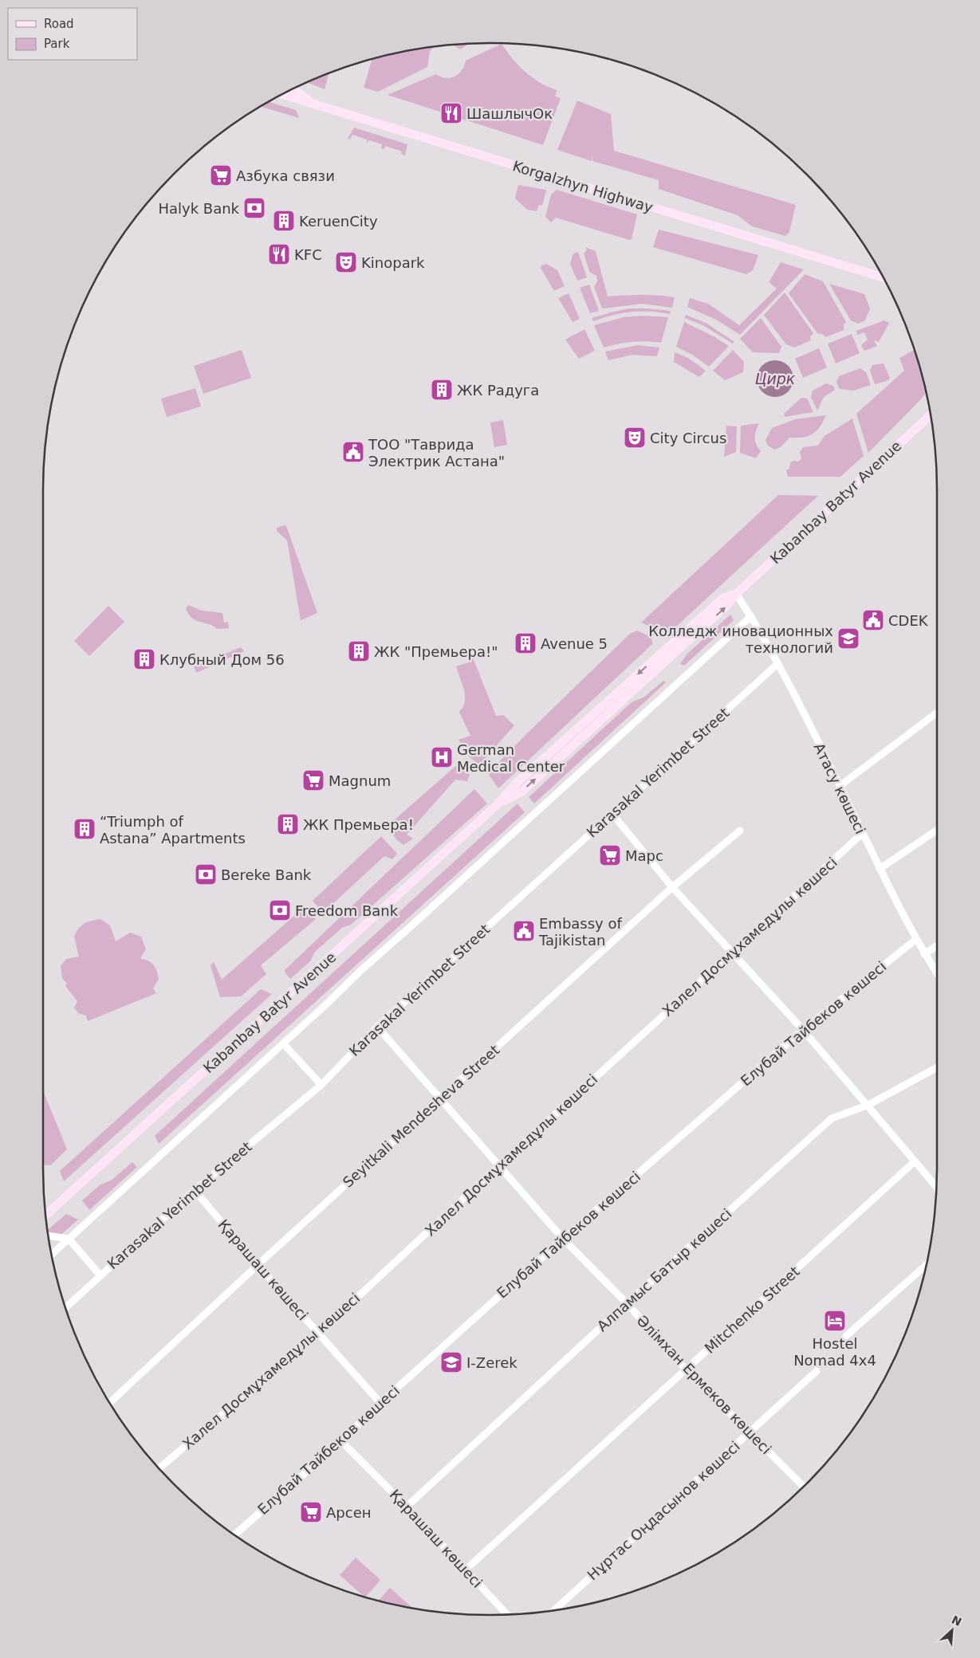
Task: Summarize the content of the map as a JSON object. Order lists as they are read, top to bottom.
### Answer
{
  "streets": {
    "main road": ["Korgalzhyn Highway", "Kabanbay Batyr Avenue"],
    "street": [
      "Karasakal Yerimbet Street",
      "Атасу көшесі",
      "Халел Досмұхамедұлы көшесі",
      "Елубай Тайбеков көшесі",
      "Seyitkali Mendesheva Street",
      "Қарашаш көшесі",
      "Алпамыс Батыр көшесі",
      "Mitchenko Street",
      "Әлімхан Ермеков көшесі",
      "Нұртас Оңдасынов көшесі"
    ]
  },
  "crossings": [
    ["Kabanbay Batyr Avenue", "Атасу көшесі"],
    ["Karasakal Yerimbet Street", "Атасу көшесі"],
    ["Karasakal Yerimbet Street", "Қарашаш көшесі"],
    ["Karasakal Yerimbet Street", "Әлімхан Ермеков көшесі"],
    ["Атасу көшесі", "Халел Досмұхамедұлы көшесі"],
    ["Атасу көшесі", "Елубай Тайбеков көшесі"],
    ["Халел Досмұхамедұлы көшесі", "Қарашаш көшесі"],
    ["Халел Досмұхамедұлы көшесі", "Әлімхан Ермеков көшесі"],
    ["Елубай Тайбеков көшесі", "Қарашаш көшесі"],
    ["Елубай Тайбеков көшесі", "Әлімхан Ермеков көшесі"],
    ["Seyitkali Mendesheva Street", "Қарашаш көшесі"],
    ["Seyitkali Mendesheva Street", "Әлімхан Ермеков көшесі"],
    ["Қарашаш көшесі", "Алпамыс Батыр көшесі"],
    ["Қарашаш көшесі", "Mitchenko Street"],
    ["Алпамыс Батыр көшесі", "Әлімхан Ермеков көшесі"],
    ["Mitchenko Street", "Әлімхан Ермеков көшесі"],
    ["Әлімхан Ермеков көшесі", "Нұртас Оңдасынов көшесі"]
  ],
  "water": ["Цирк"],
  "places": {
    "restaurant": ["ШашлычОк", "KFC"],
    "supermarket": [
      "Азбука связи",
      "Magnum",
      "Марс",
      "Арсен"
    ],
    "bank": ["Halyk Bank", "Bereke Bank", "Freedom Bank"],
    "building": [
      "KeruenCity",
      "ЖК Радуга",
      "Avenue 5",
      "ЖК \"Премьера!\"",
      "Клубный Дом 56",
      "ЖК Премьера!",
      "“Triumph of Astana” Apartments"
    ],
    "theatre": ["Kinopark", "City Circus"],
    "public building": ["ТОО \"Таврида Электрик Астана\"", "CDEK", "Embassy of Tajikistan"],
    "school or university": ["Колледж иновационных технологий", "I-Zerek"],
    "hospital": ["German Medical Center"],
    "hotel": ["Hostel Nomad 4x4"]
  },
  "legend": ["Road", "Park"],
  "north": "top right"
}
